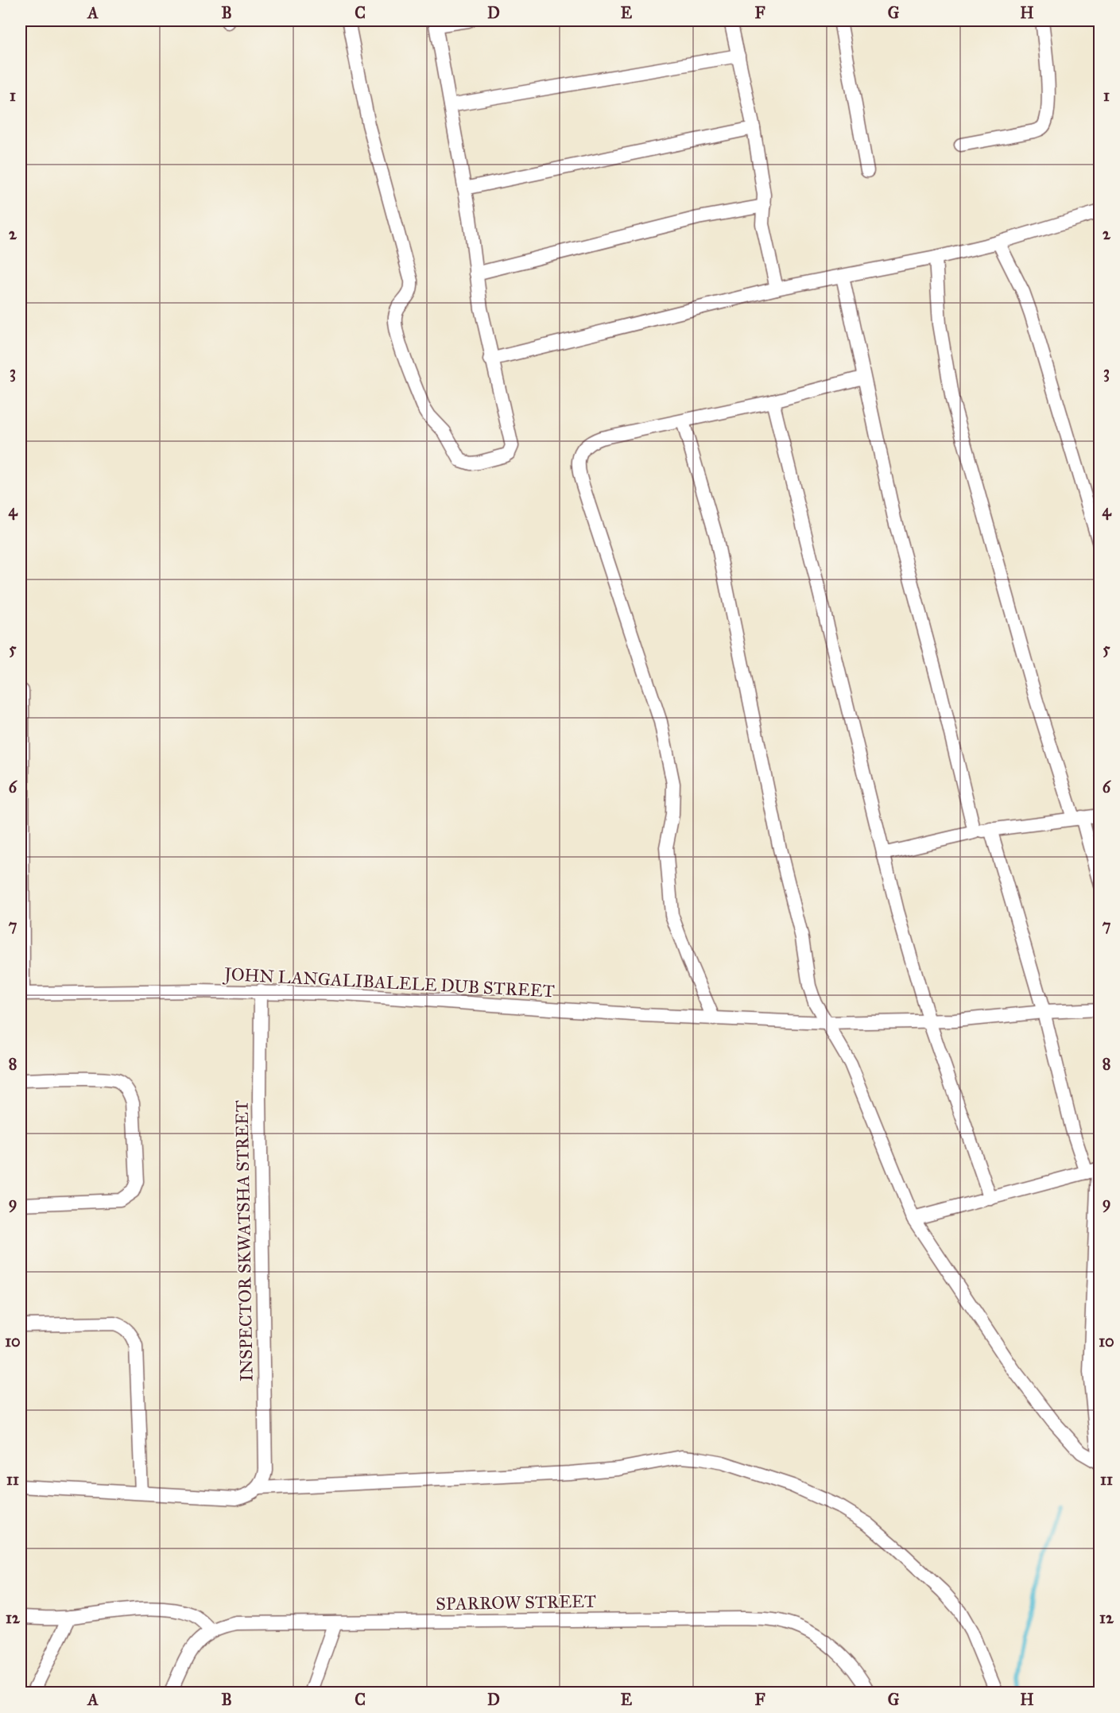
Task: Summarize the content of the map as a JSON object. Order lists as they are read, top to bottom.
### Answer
{
  "streets": {
    "street": ["JOHN LANGALIBALELE DUB STREET", "INSPECTOR SKWATSHA STREET", "SPARROW STREET"]
  },
  "crossings": [
    ["JOHN LANGALIBALELE DUB STREET", "INSPECTOR SKWATSHA STREET"]
  ],
  "grid": {
    "columns": [
      "A",
      "B",
      "C",
      "D",
      "E",
      "F",
      "G",
      "H"
    ],
    "rows": [
      "1",
      "2",
      "3",
      "4",
      "5",
      "6",
      "7",
      "8",
      "9",
      "10",
      "11",
      "12"
    ]
  }
}
